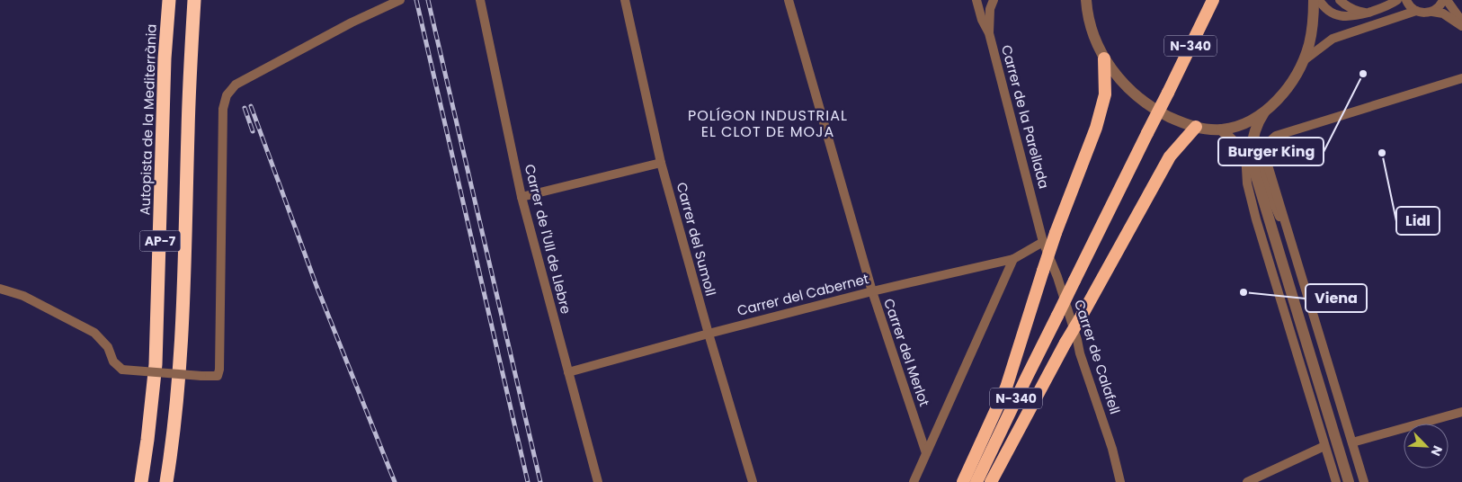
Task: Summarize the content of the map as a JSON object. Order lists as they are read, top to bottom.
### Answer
{
  "streets": {
    "highway": ["N-340", "Autopista de la Mediterrània", "AP-7"],
    "street": [
      "Carrer de la Parellada",
      "Carrer de l'Ull de Llebre",
      "Carrer del Sumoll",
      "Carrer del Cabernet",
      "Carrer del Merlot",
      "Carrer de Calafell"
    ]
  },
  "crossings": [
    ["Carrer de la Parellada", "Carrer del Cabernet"],
    ["Carrer de la Parellada", "Carrer de Calafell"],
    ["Carrer de l'Ull de Llebre", "Carrer del Cabernet"],
    ["Carrer del Sumoll", "Carrer del Cabernet"],
    ["Carrer del Cabernet", "Carrer del Merlot"],
    ["Carrer del Cabernet", "Carrer de Calafell"]
  ],
  "districts": ["POLÍGON INDUSTRIAL EL CLOT DE MOJA"],
  "places": ["Burger King", "Lidl", "Viena"],
  "north": "bottom right"
}
